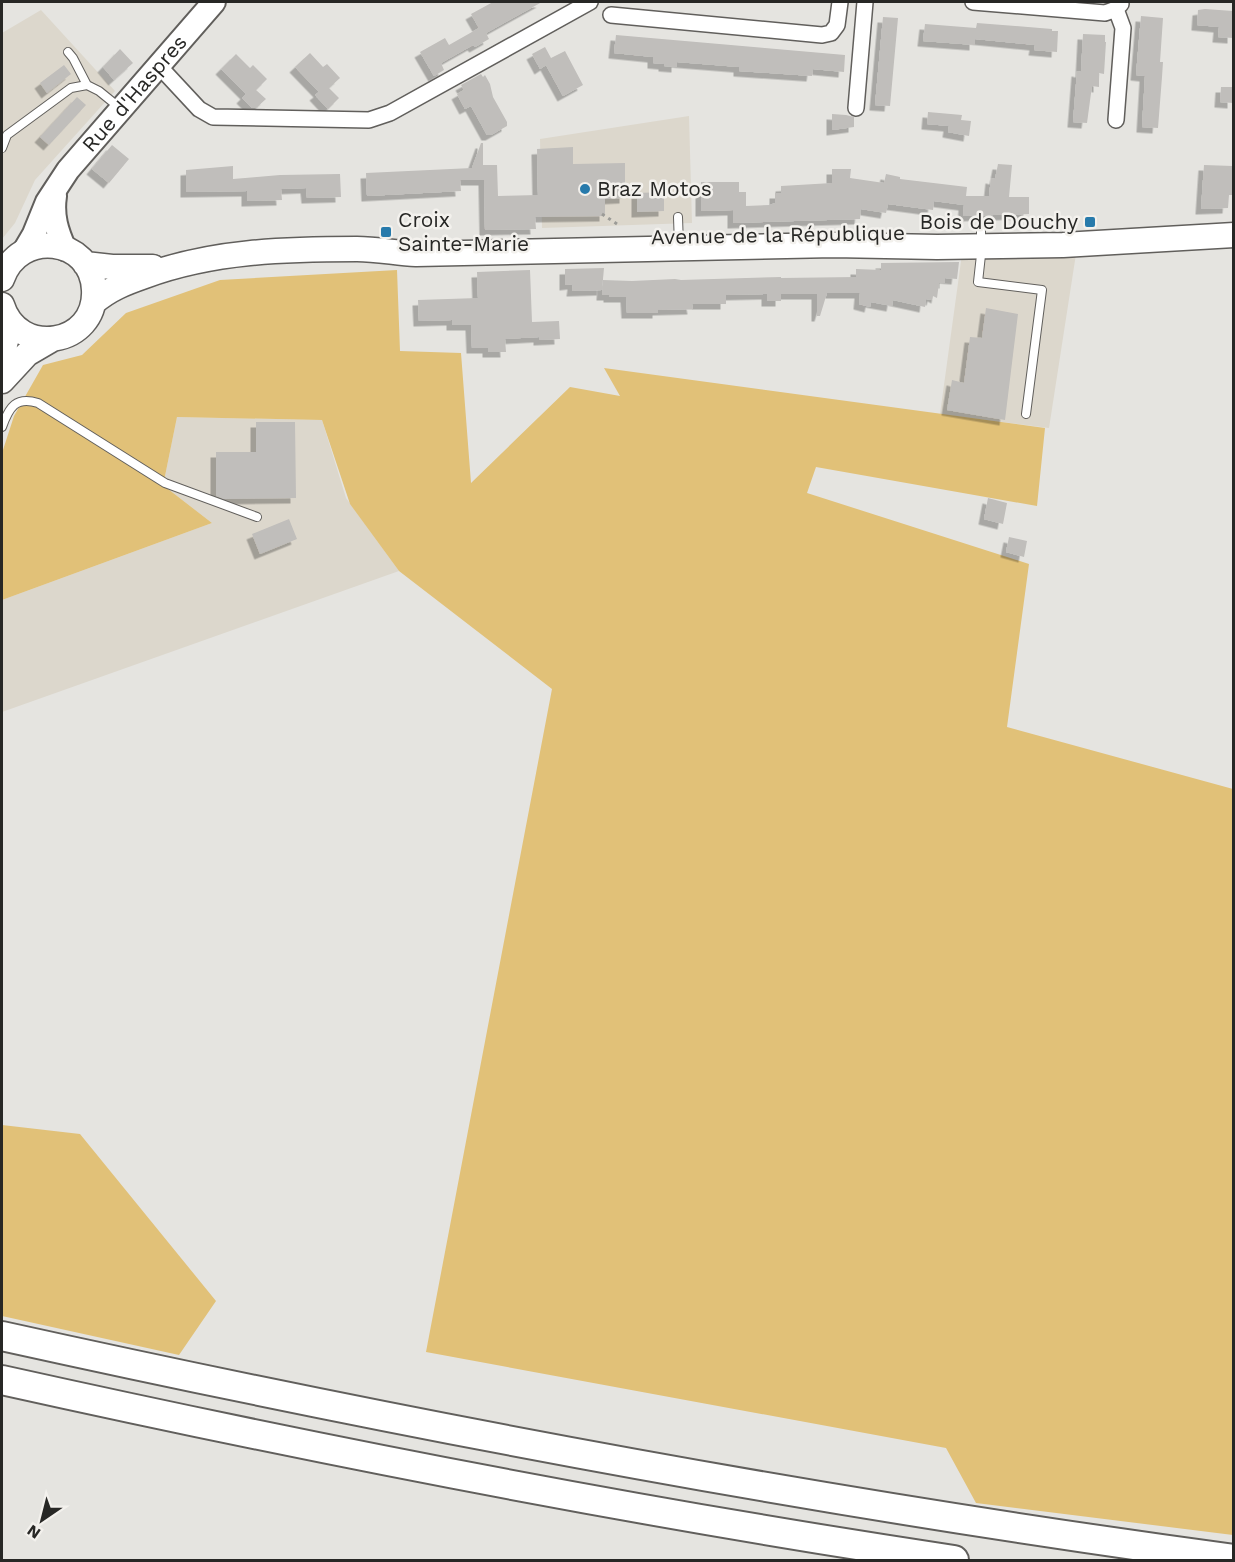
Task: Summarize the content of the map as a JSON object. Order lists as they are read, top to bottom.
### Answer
{
  "streets": {
    "main road": ["Rue d'Haspres", "Avenue de la République"]
  },
  "places": {
    "other": ["Braz Motos"],
    "transit": ["Bois de Douchy", "Croix Sainte-Marie"]
  },
  "north": "bottom left"
}
